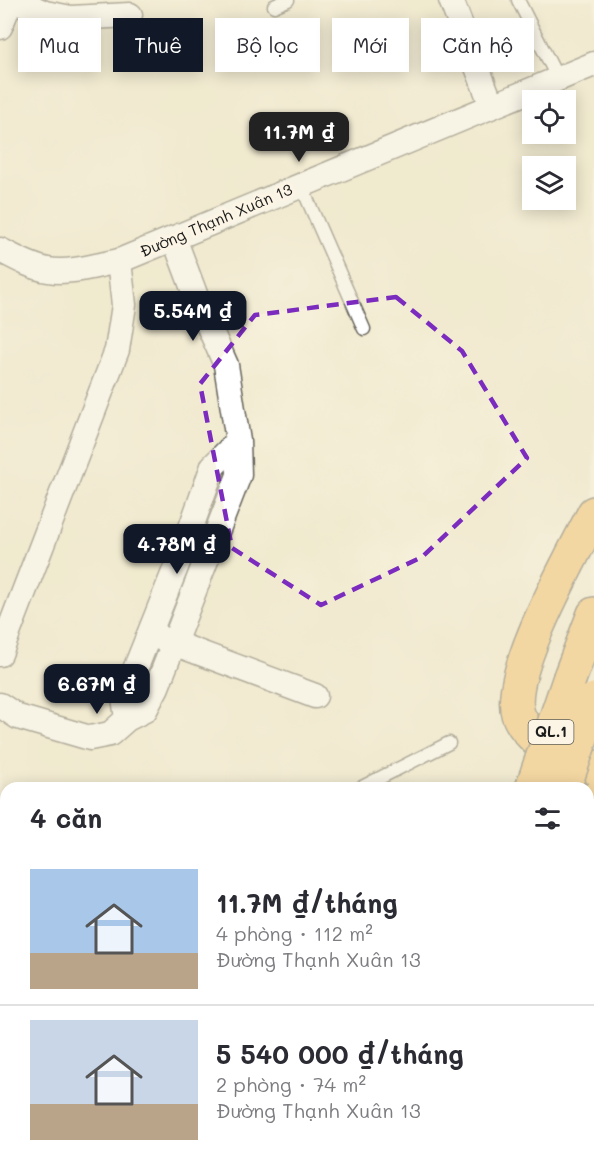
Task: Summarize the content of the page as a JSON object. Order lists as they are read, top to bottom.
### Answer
{
  "streets": {
    "highway": ["QL.1"],
    "street": ["Đường Thạnh Xuân 13"]
  },
  "page": {
    "chip": [
      "Mua",
      "Thuê",
      "Bộ lọc",
      "Mới",
      "Căn hộ"
    ],
    "price": [
      "11.7M ₫",
      "5.54M ₫",
      "4.78M ₫",
      "6.67M ₫"
    ],
    "heading": "4 căn",
    "list": [
      {
        "name": "11.7M ₫/tháng",
        "note": "4 phòng · 112 m² · Đường Thạnh Xuân 13"
      },
      {
        "name": "5 540 000 ₫/tháng",
        "note": "2 phòng · 74 m² · Đường Thạnh Xuân 13"
      }
    ]
  }
}
